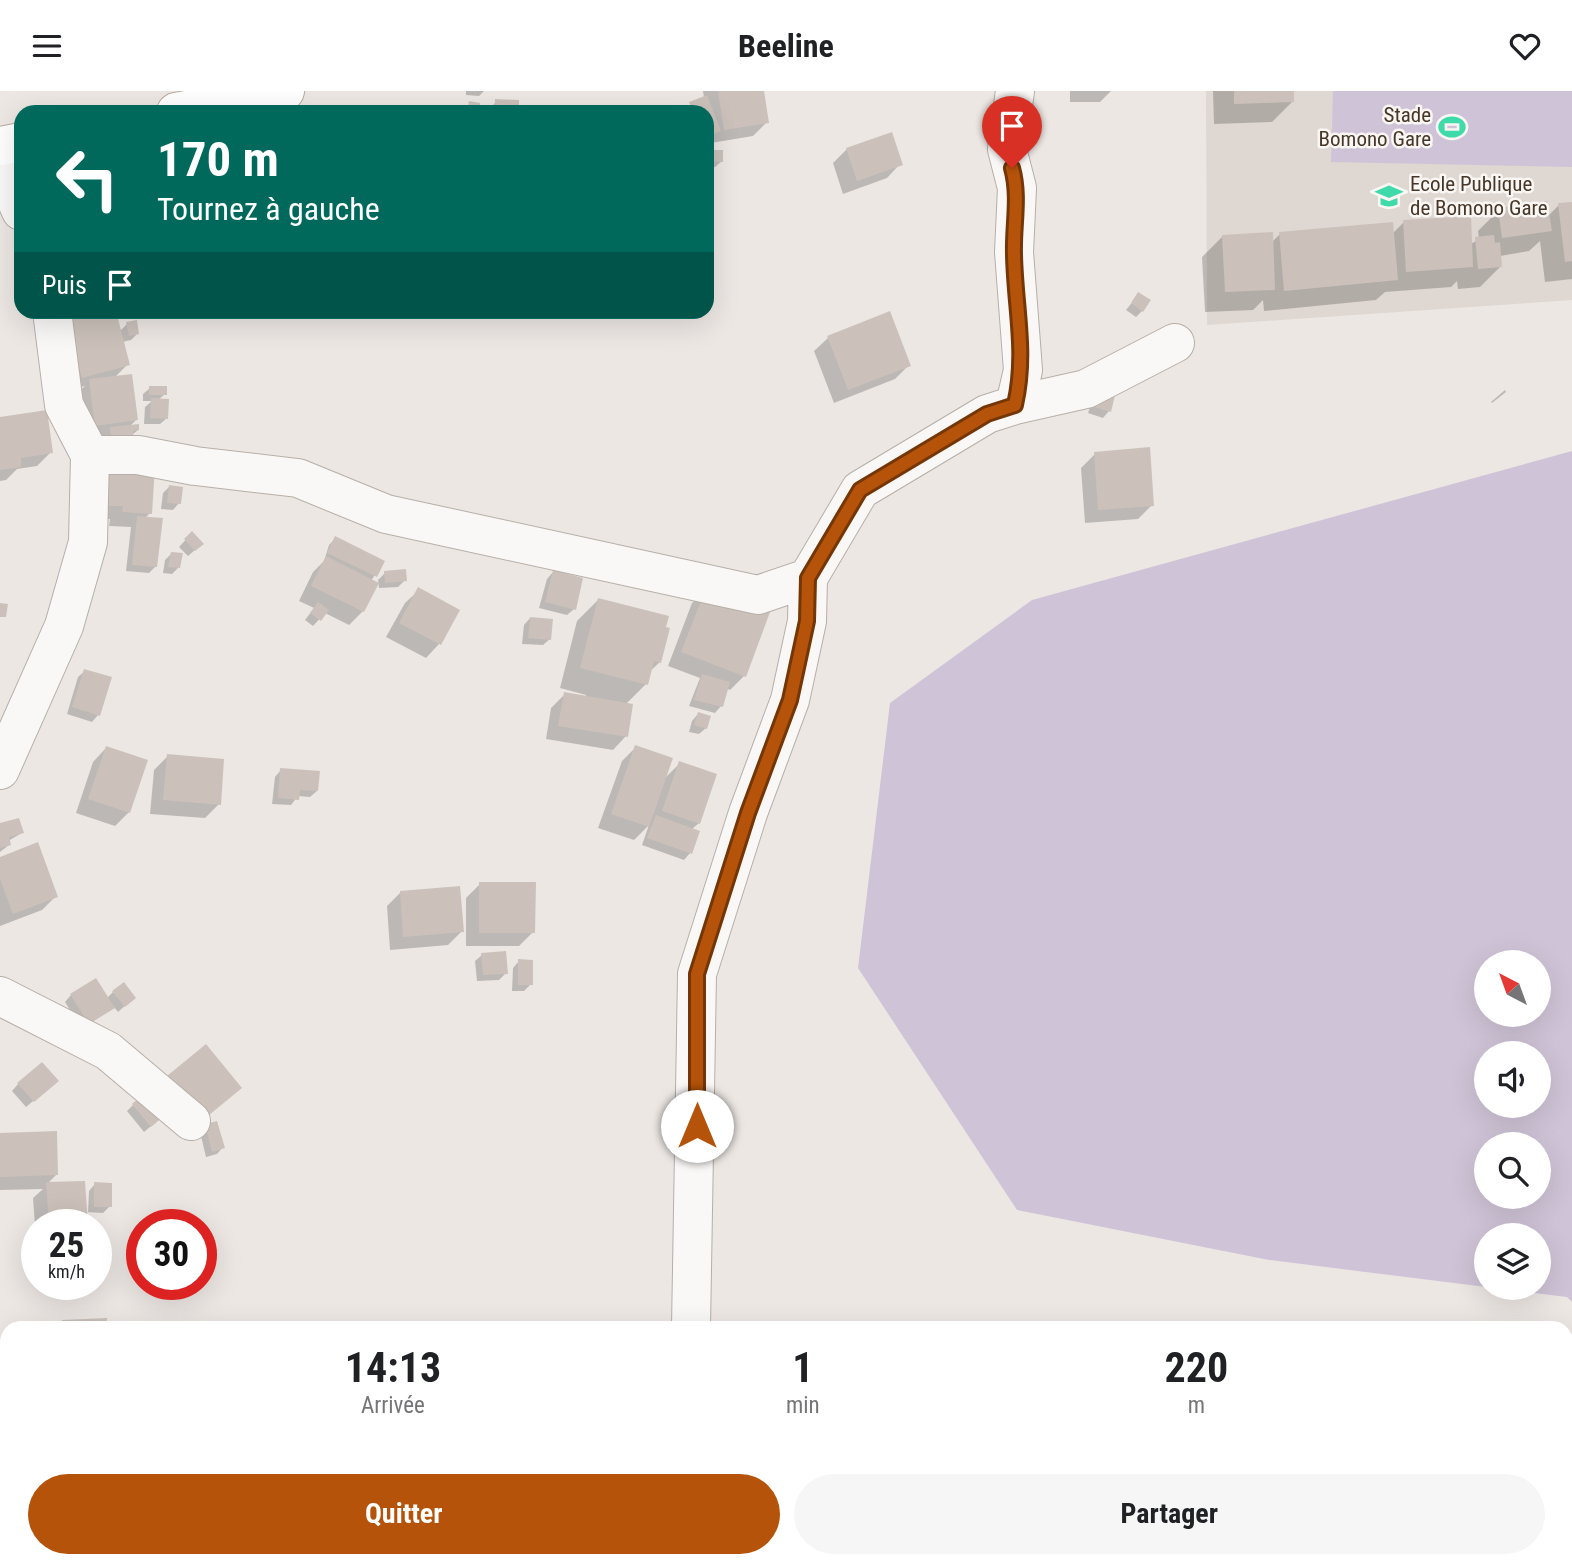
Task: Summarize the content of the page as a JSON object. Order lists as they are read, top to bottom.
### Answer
{
  "places": {
    "sports": ["Stade Bomono Gare"],
    "school or university": ["Ecole Publique de Bomono Gare"]
  },
  "north": "top left",
  "page": {
    "header": "Beeline",
    "turn": ["170 m", "Tournez à gauche"],
    "then": "Puis",
    "speed": "25 km/h",
    "limit": "30",
    "eta": [
      "14:13",
      "Arrivée",
      "1",
      "min",
      "220",
      "m"
    ],
    "buttons": ["Quitter", "Partager"]
  }
}
